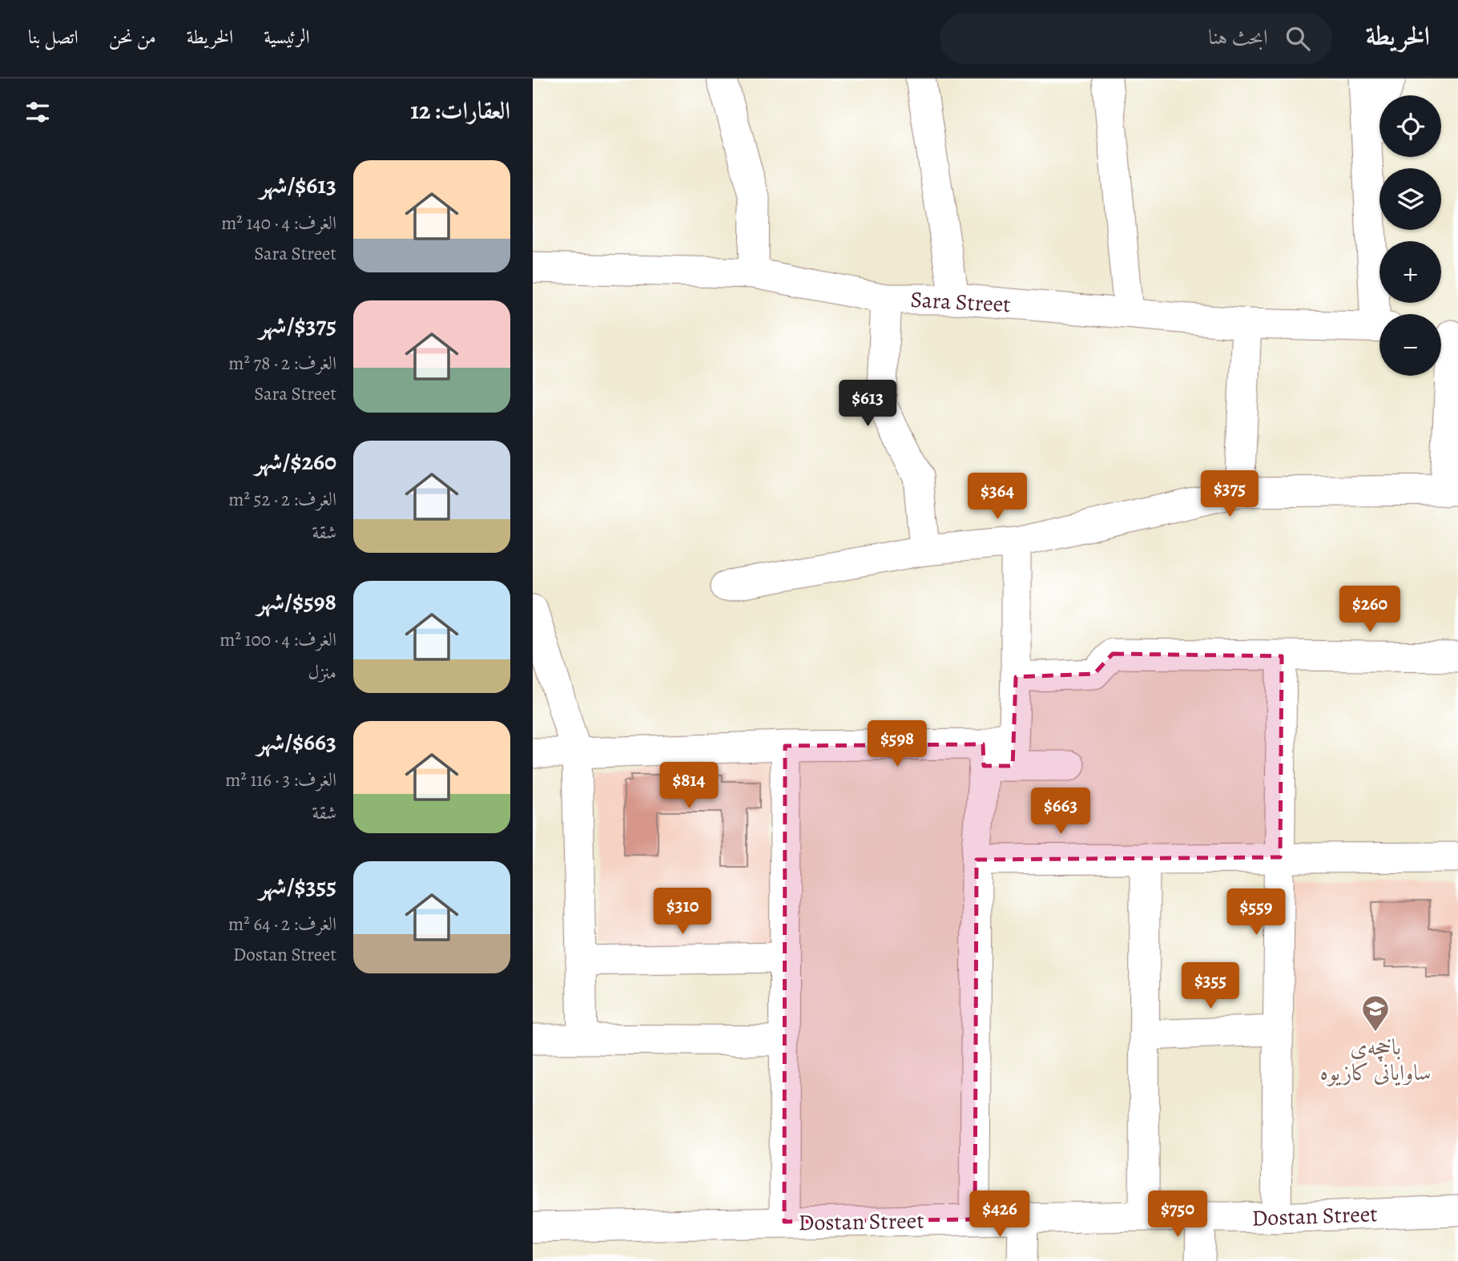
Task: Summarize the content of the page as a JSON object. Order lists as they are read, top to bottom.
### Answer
{
  "streets": {
    "street": ["Sara Street", "Dostan Street"]
  },
  "places": {
    "school or university": ["باخچەی ساوایانی کازیوە"]
  },
  "page": {
    "header": "الخريطة",
    "search": "ابحث هنا",
    "nav": [
      "الرئيسية",
      "الخريطة",
      "من نحن",
      "اتصل بنا"
    ],
    "heading": "العقارات: 12",
    "map_buttons": ["+", "−"],
    "list": [
      {
        "name": "$613/شهر",
        "note": "الغرف: 4 · 140 m² · Sara Street"
      },
      {
        "name": "$375/شهر",
        "note": "الغرف: 2 · 78 m² · Sara Street"
      },
      {
        "name": "$260/شهر",
        "note": "الغرف: 2 · 52 m² · شقة"
      },
      {
        "name": "$598/شهر",
        "note": "الغرف: 4 · 100 m² · منزل"
      },
      {
        "name": "$663/شهر",
        "note": "الغرف: 3 · 116 m² · شقة"
      },
      {
        "name": "$355/شهر",
        "note": "الغرف: 2 · 64 m² · Dostan Street"
      }
    ],
    "price": [
      "$613",
      "$375",
      "$364",
      "$260",
      "$598",
      "$814",
      "$663",
      "$310",
      "$559",
      "$355",
      "$426",
      "$750"
    ]
  }
}
